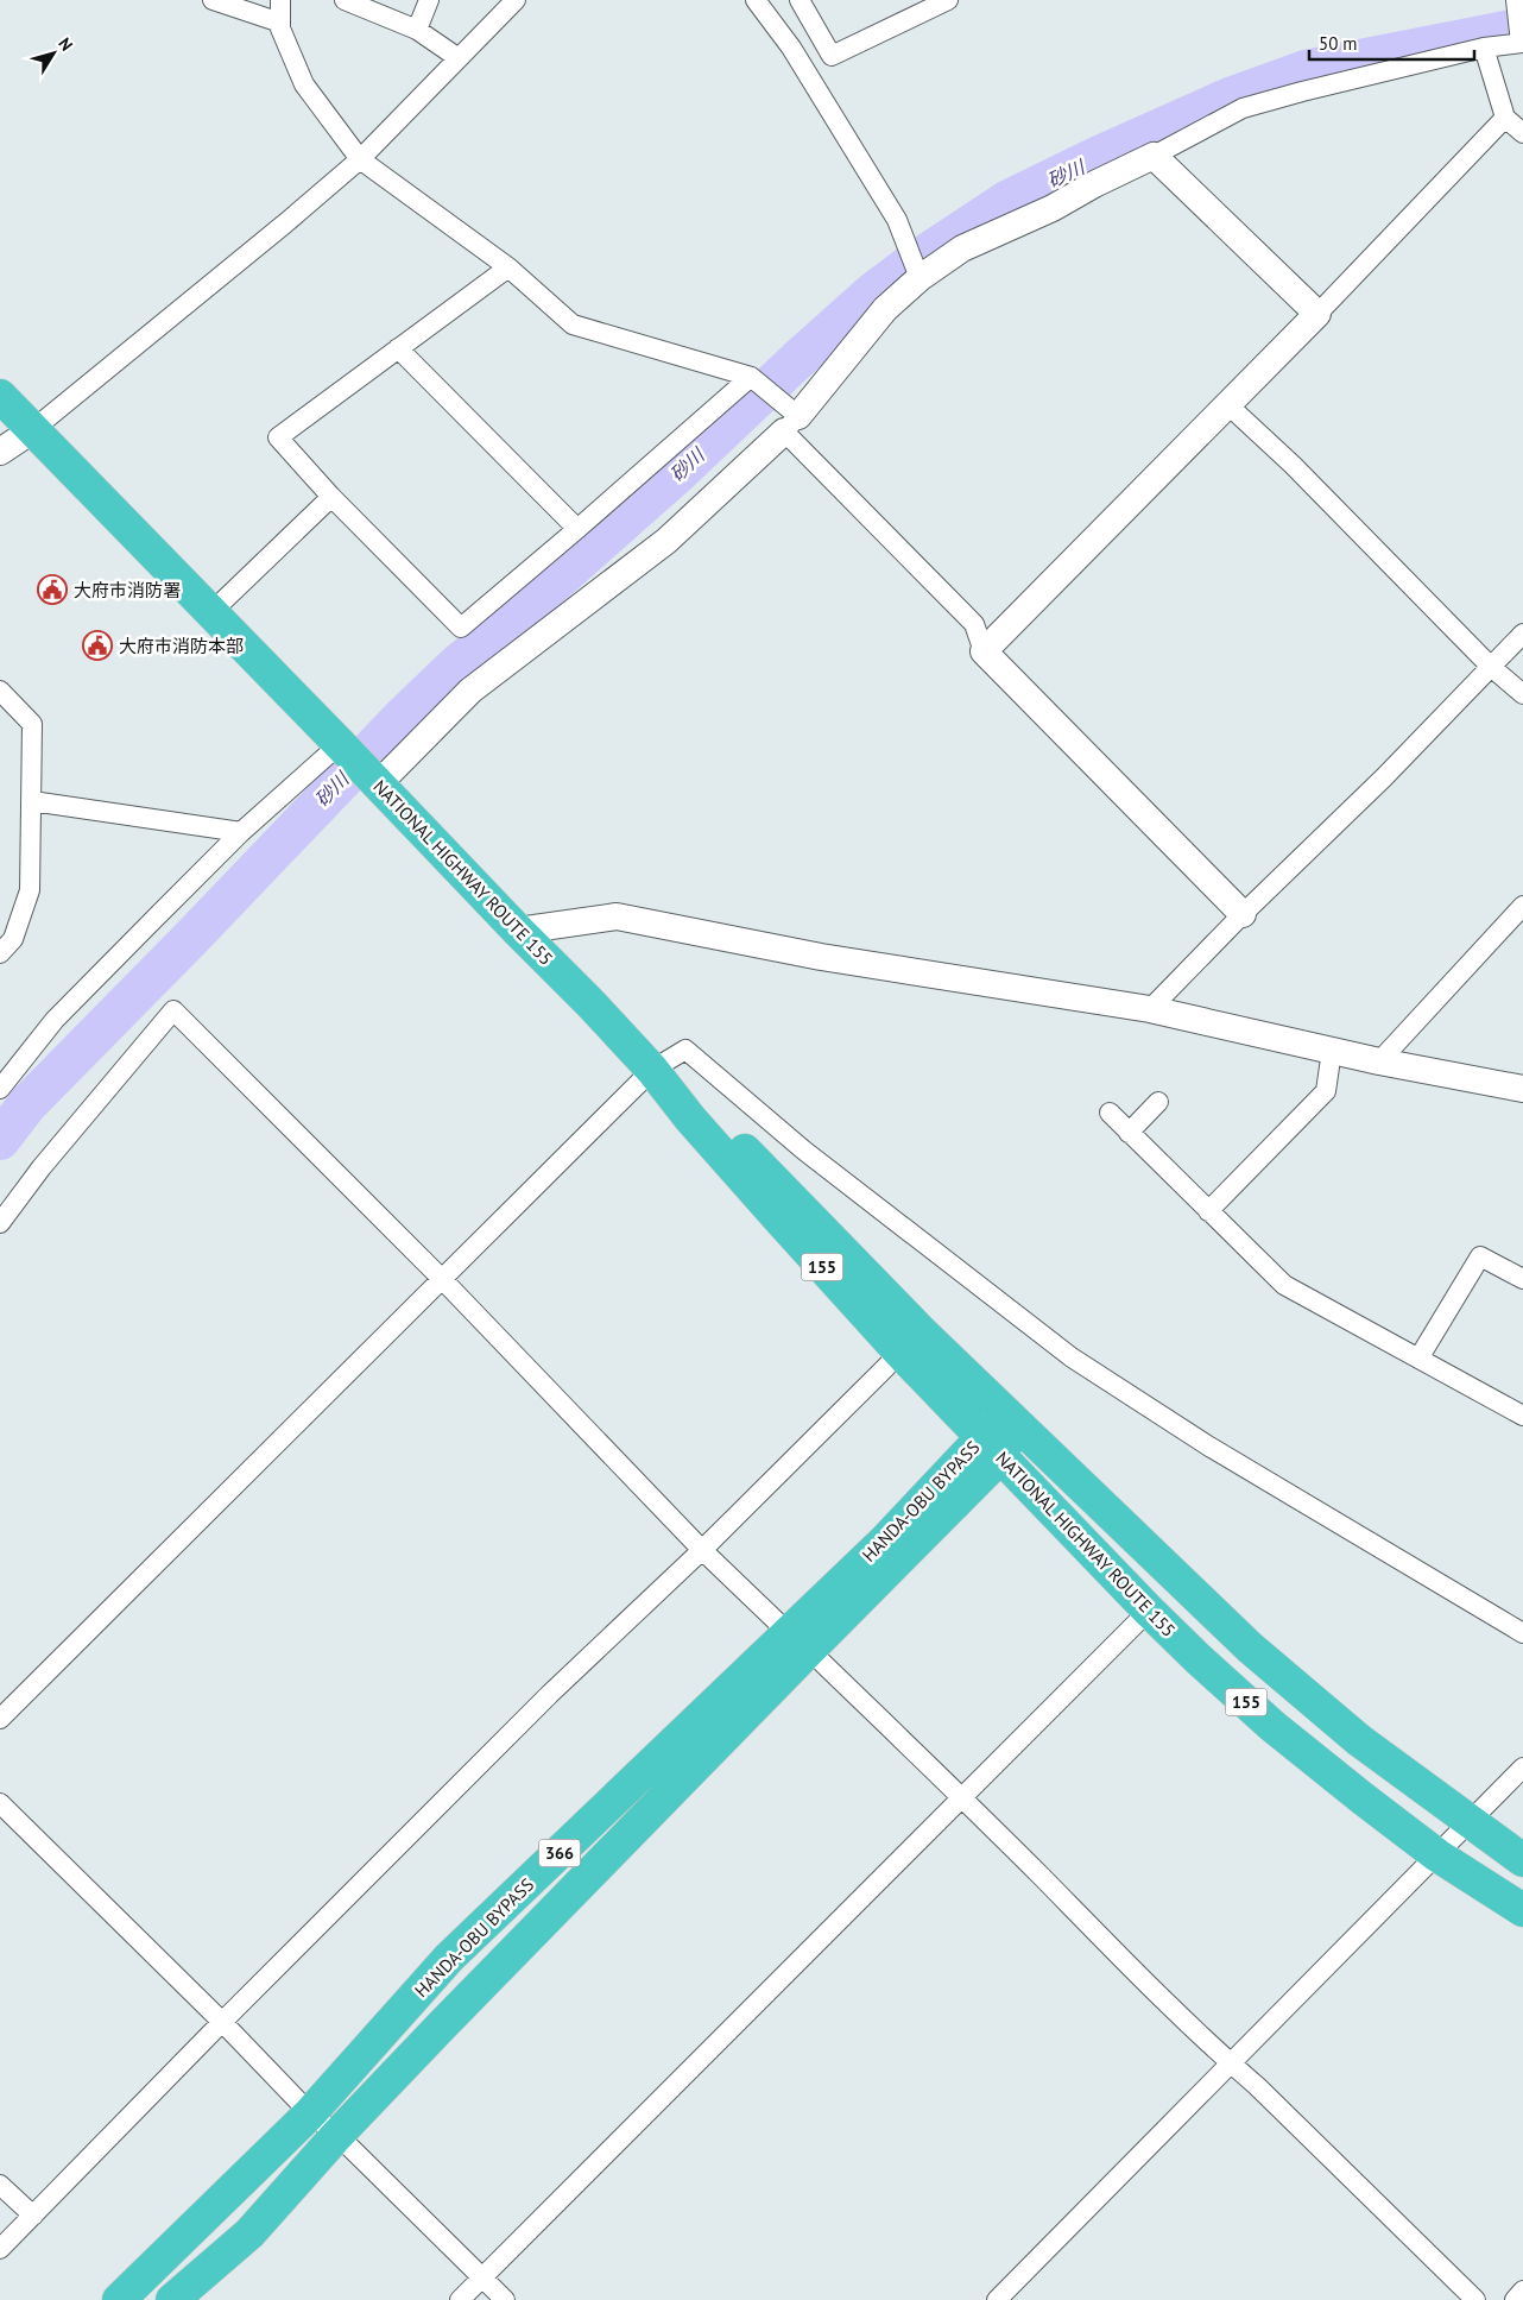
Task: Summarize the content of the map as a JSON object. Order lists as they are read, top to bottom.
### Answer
{
  "streets": {
    "highway": [
      "NATIONAL HIGHWAY ROUTE 155",
      "155",
      "HANDA-OBU BYPASS",
      "366"
    ]
  },
  "crossings": [
    ["NATIONAL HIGHWAY ROUTE 155", "HANDA-OBU BYPASS"]
  ],
  "water": ["砂川"],
  "places": {
    "public building": ["大府市消防署", "大府市消防本部"]
  },
  "scale_bar": "50 m",
  "north": "top right"
}
